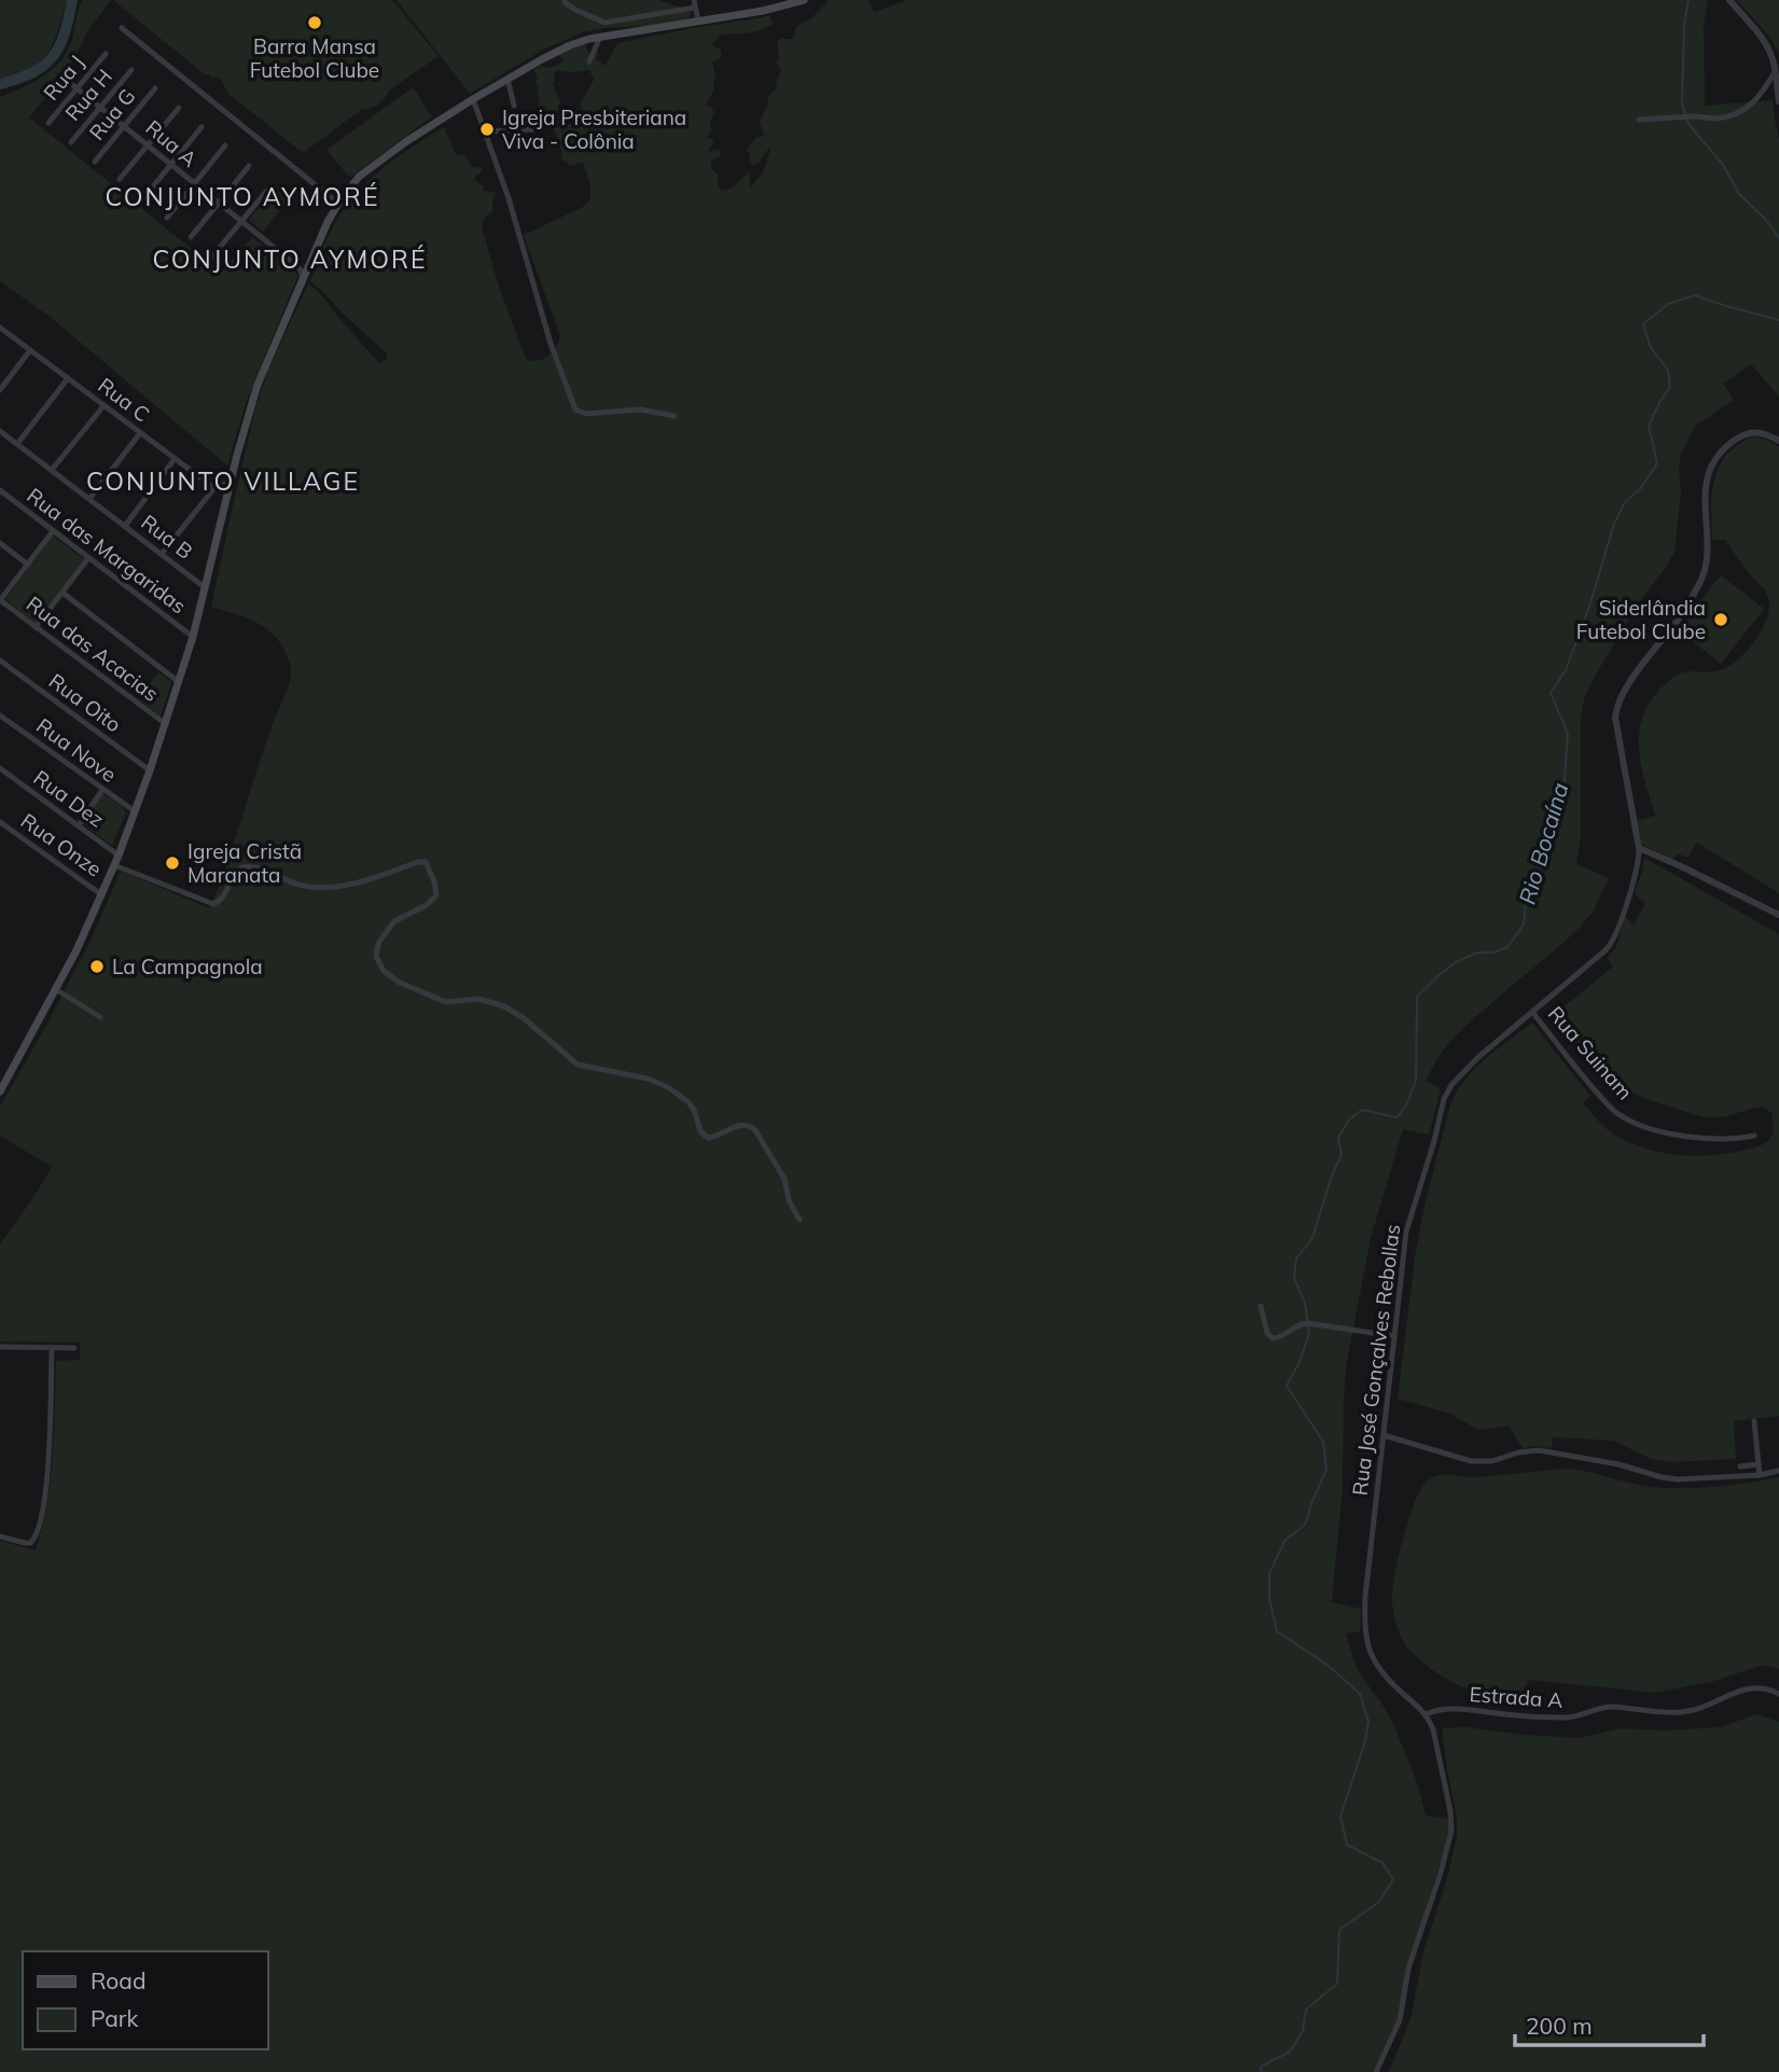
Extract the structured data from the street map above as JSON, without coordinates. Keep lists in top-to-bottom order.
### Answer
{
  "streets": {
    "street": [
      "Rua J",
      "Rua H",
      "Rua G",
      "Rua A",
      "Rua C",
      "Rua B",
      "Rua das Margaridas",
      "Rua das Acacias",
      "Rua Oito",
      "Rua Nove",
      "Rua Dez",
      "Rua Onze",
      "Rua Suinam",
      "Rua José Gonçalves Rebollas",
      "Estrada A"
    ]
  },
  "crossings": [
    ["Rua J", "Rua A"],
    ["Rua H", "Rua A"],
    ["Rua G", "Rua A"],
    ["Rua Suinam", "Rua José Gonçalves Rebollas"],
    ["Rua José Gonçalves Rebollas", "Estrada A"]
  ],
  "districts": ["CONJUNTO AYMORÉ", "CONJUNTO AYMORÉ", "CONJUNTO VILLAGE"],
  "water": ["Rio Bocaína"],
  "places": [
    "Barra Mansa Futebol Clube",
    "Igreja Presbiteriana Viva - Colônia",
    "Siderlândia Futebol Clube",
    "Igreja Cristã Maranata",
    "La Campagnola"
  ],
  "legend": ["Road", "Park"],
  "scale_bar": "200 m"
}
